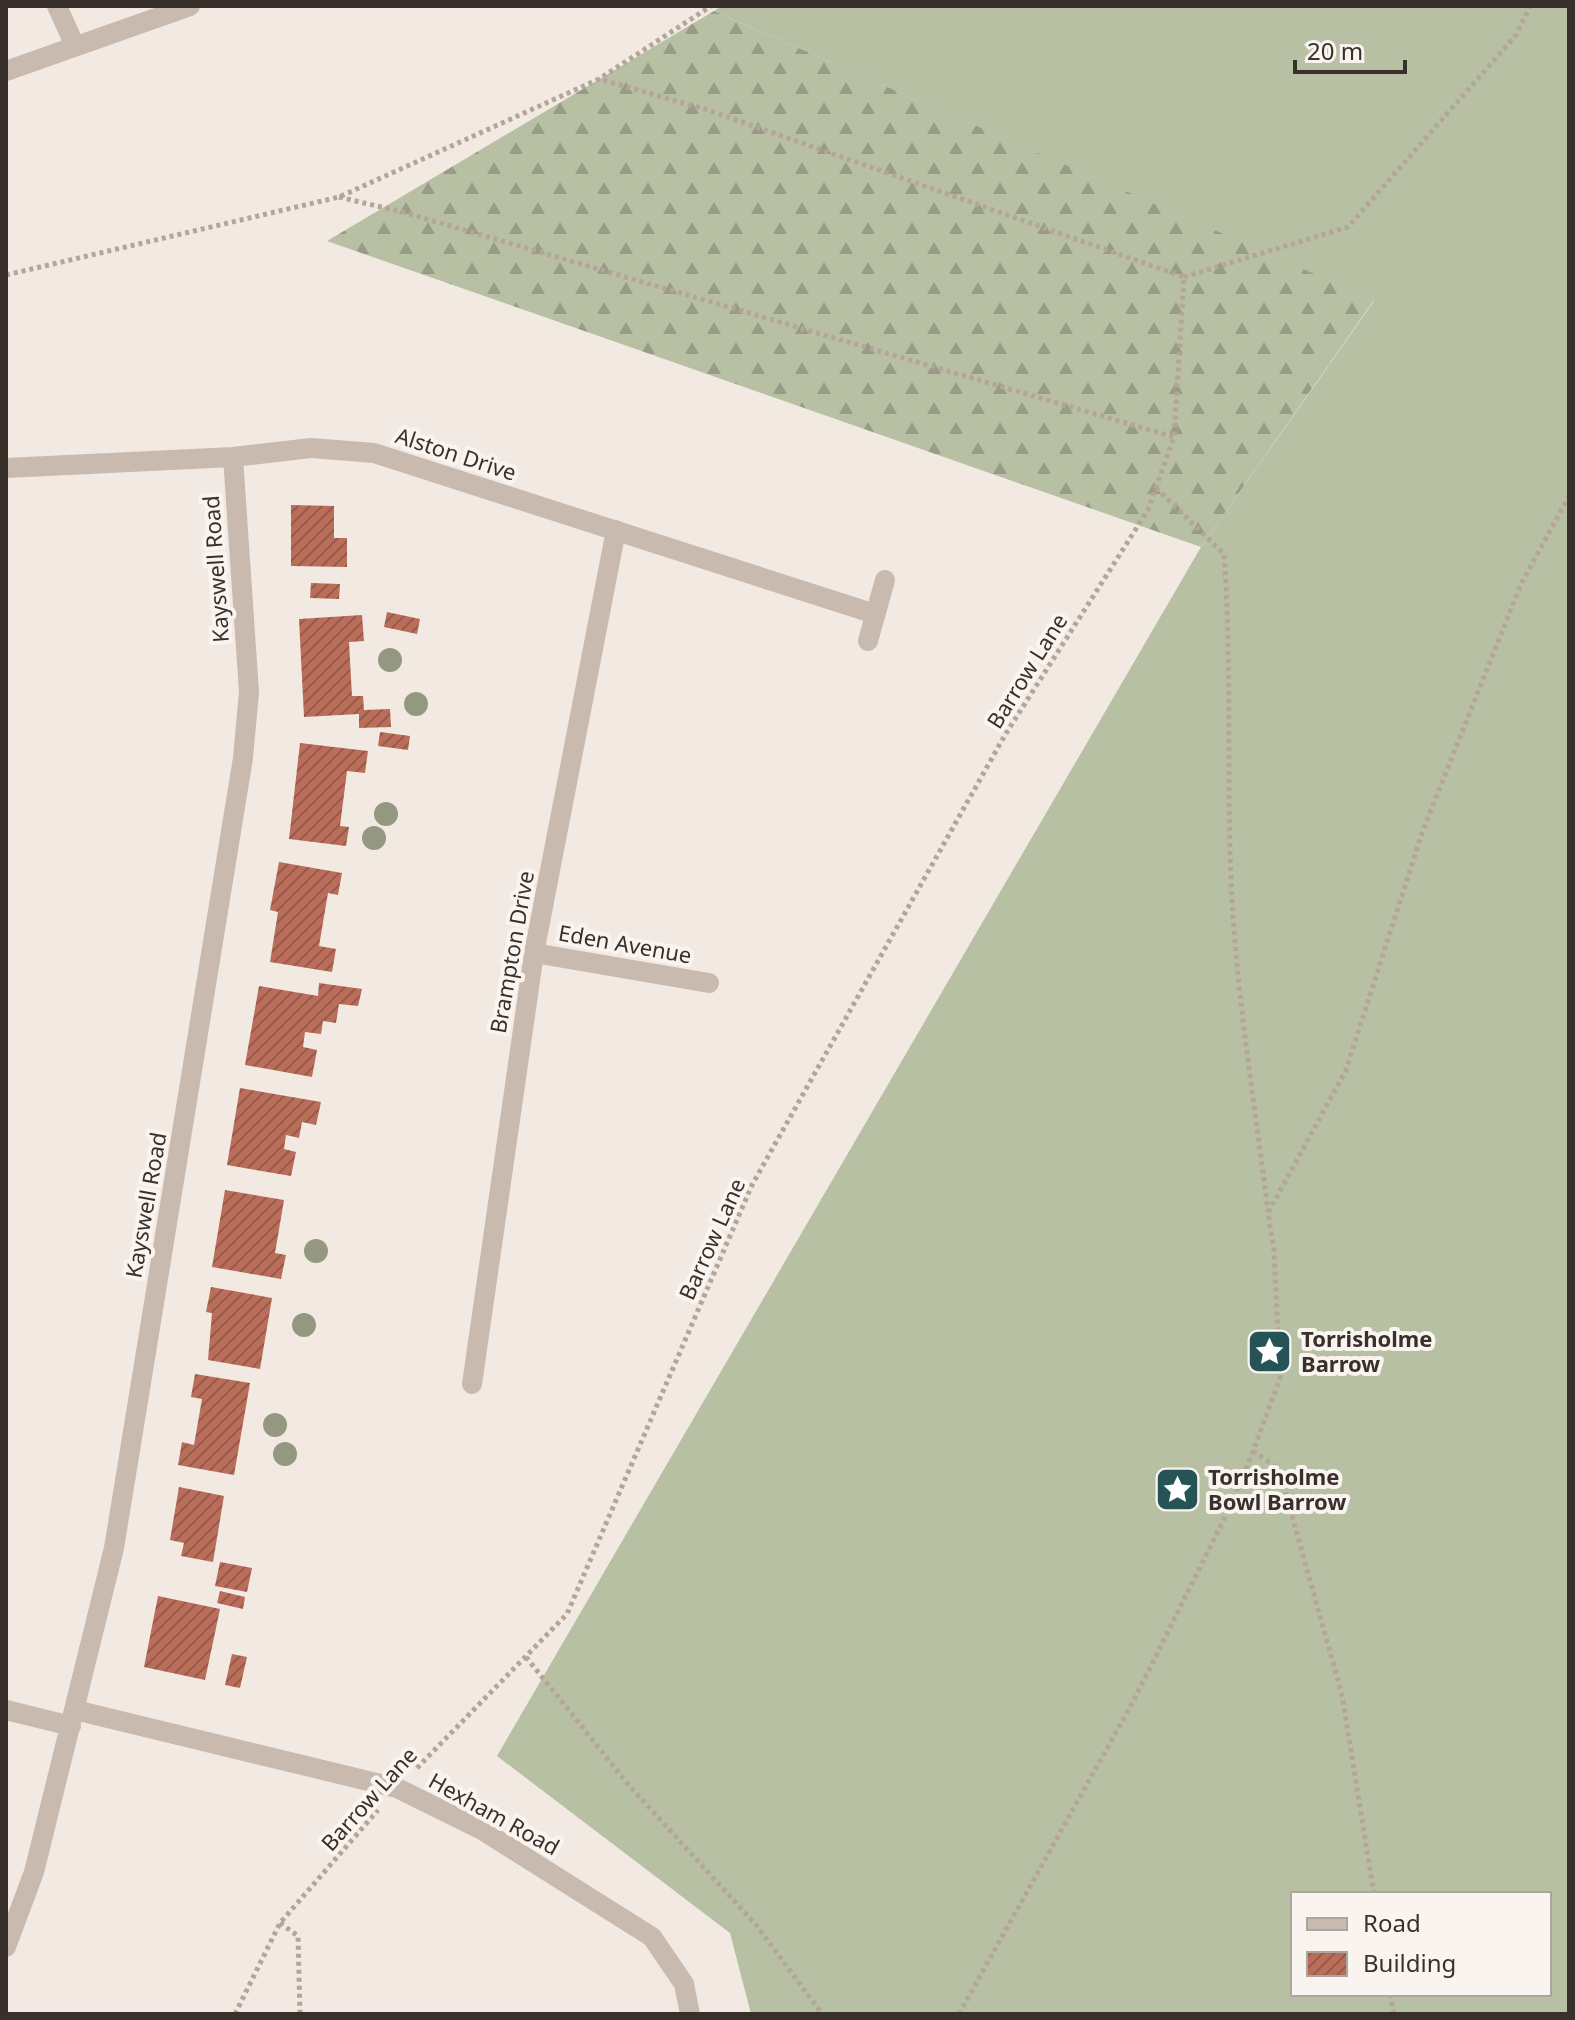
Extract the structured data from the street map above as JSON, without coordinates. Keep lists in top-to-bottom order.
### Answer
{
  "streets": {
    "street": [
      "Alston Drive",
      "Kayswell Road",
      "Eden Avenue",
      "Brampton Drive",
      "Hexham Road"
    ],
    "path": ["Barrow Lane"]
  },
  "crossings": [
    ["Alston Drive", "Kayswell Road"],
    ["Alston Drive", "Brampton Drive"],
    ["Kayswell Road", "Hexham Road"],
    ["Barrow Lane", "Hexham Road"],
    ["Eden Avenue", "Brampton Drive"]
  ],
  "places": {
    "place": ["Torrisholme Barrow", "Torrisholme Bowl Barrow"]
  },
  "legend": ["Road", "Building"],
  "scale_bar": "20 m"
}
